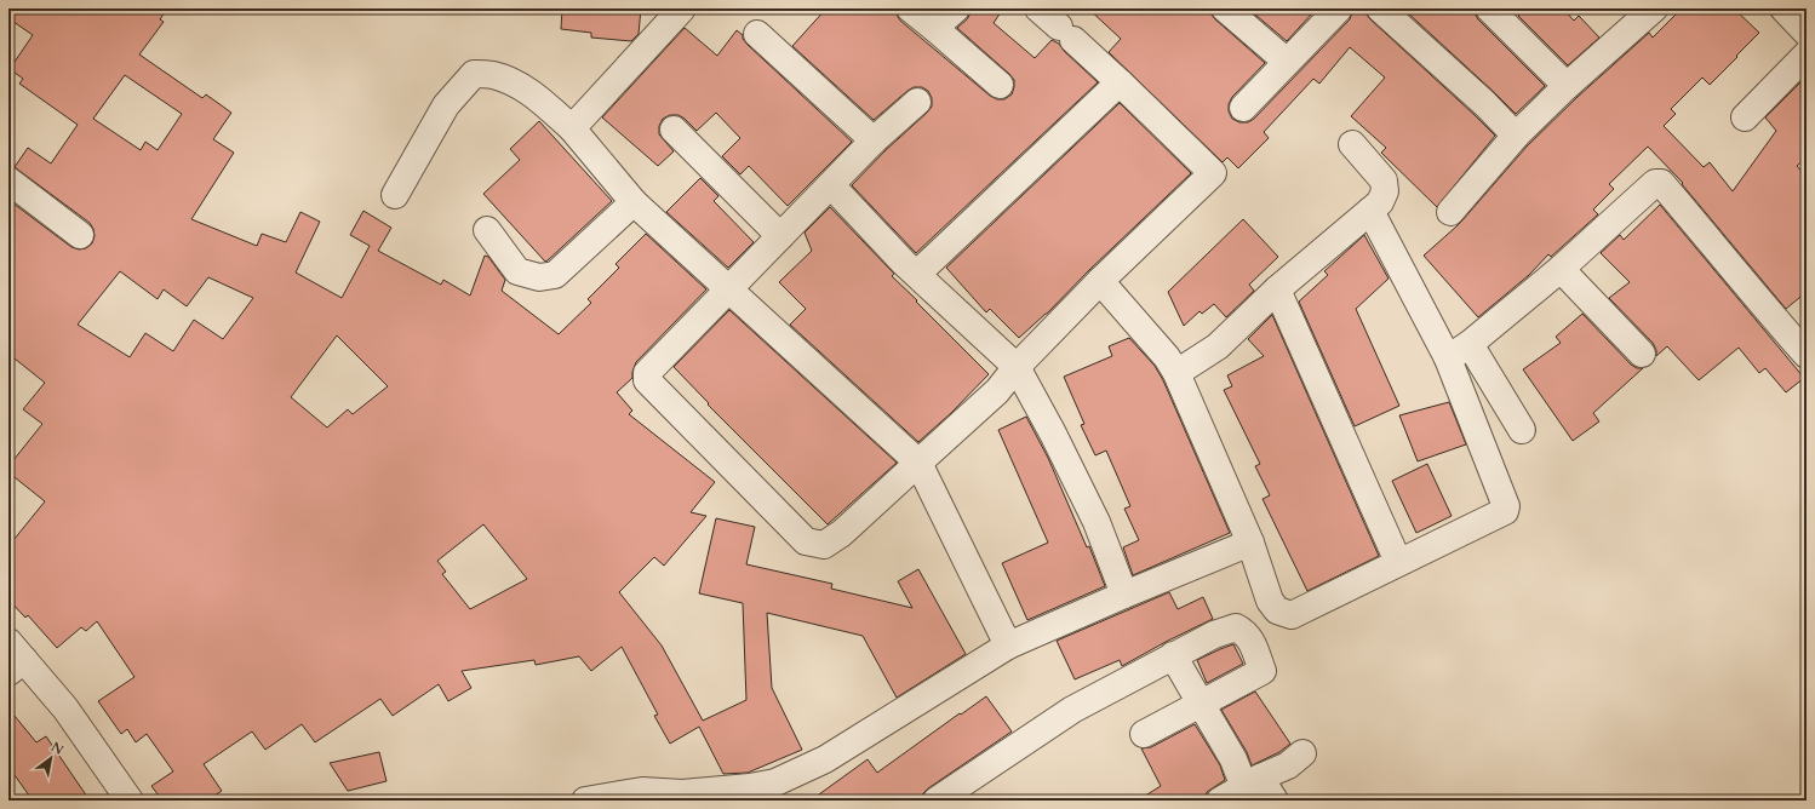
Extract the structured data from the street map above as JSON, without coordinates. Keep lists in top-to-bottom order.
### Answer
{
  "north": "top right"
}
